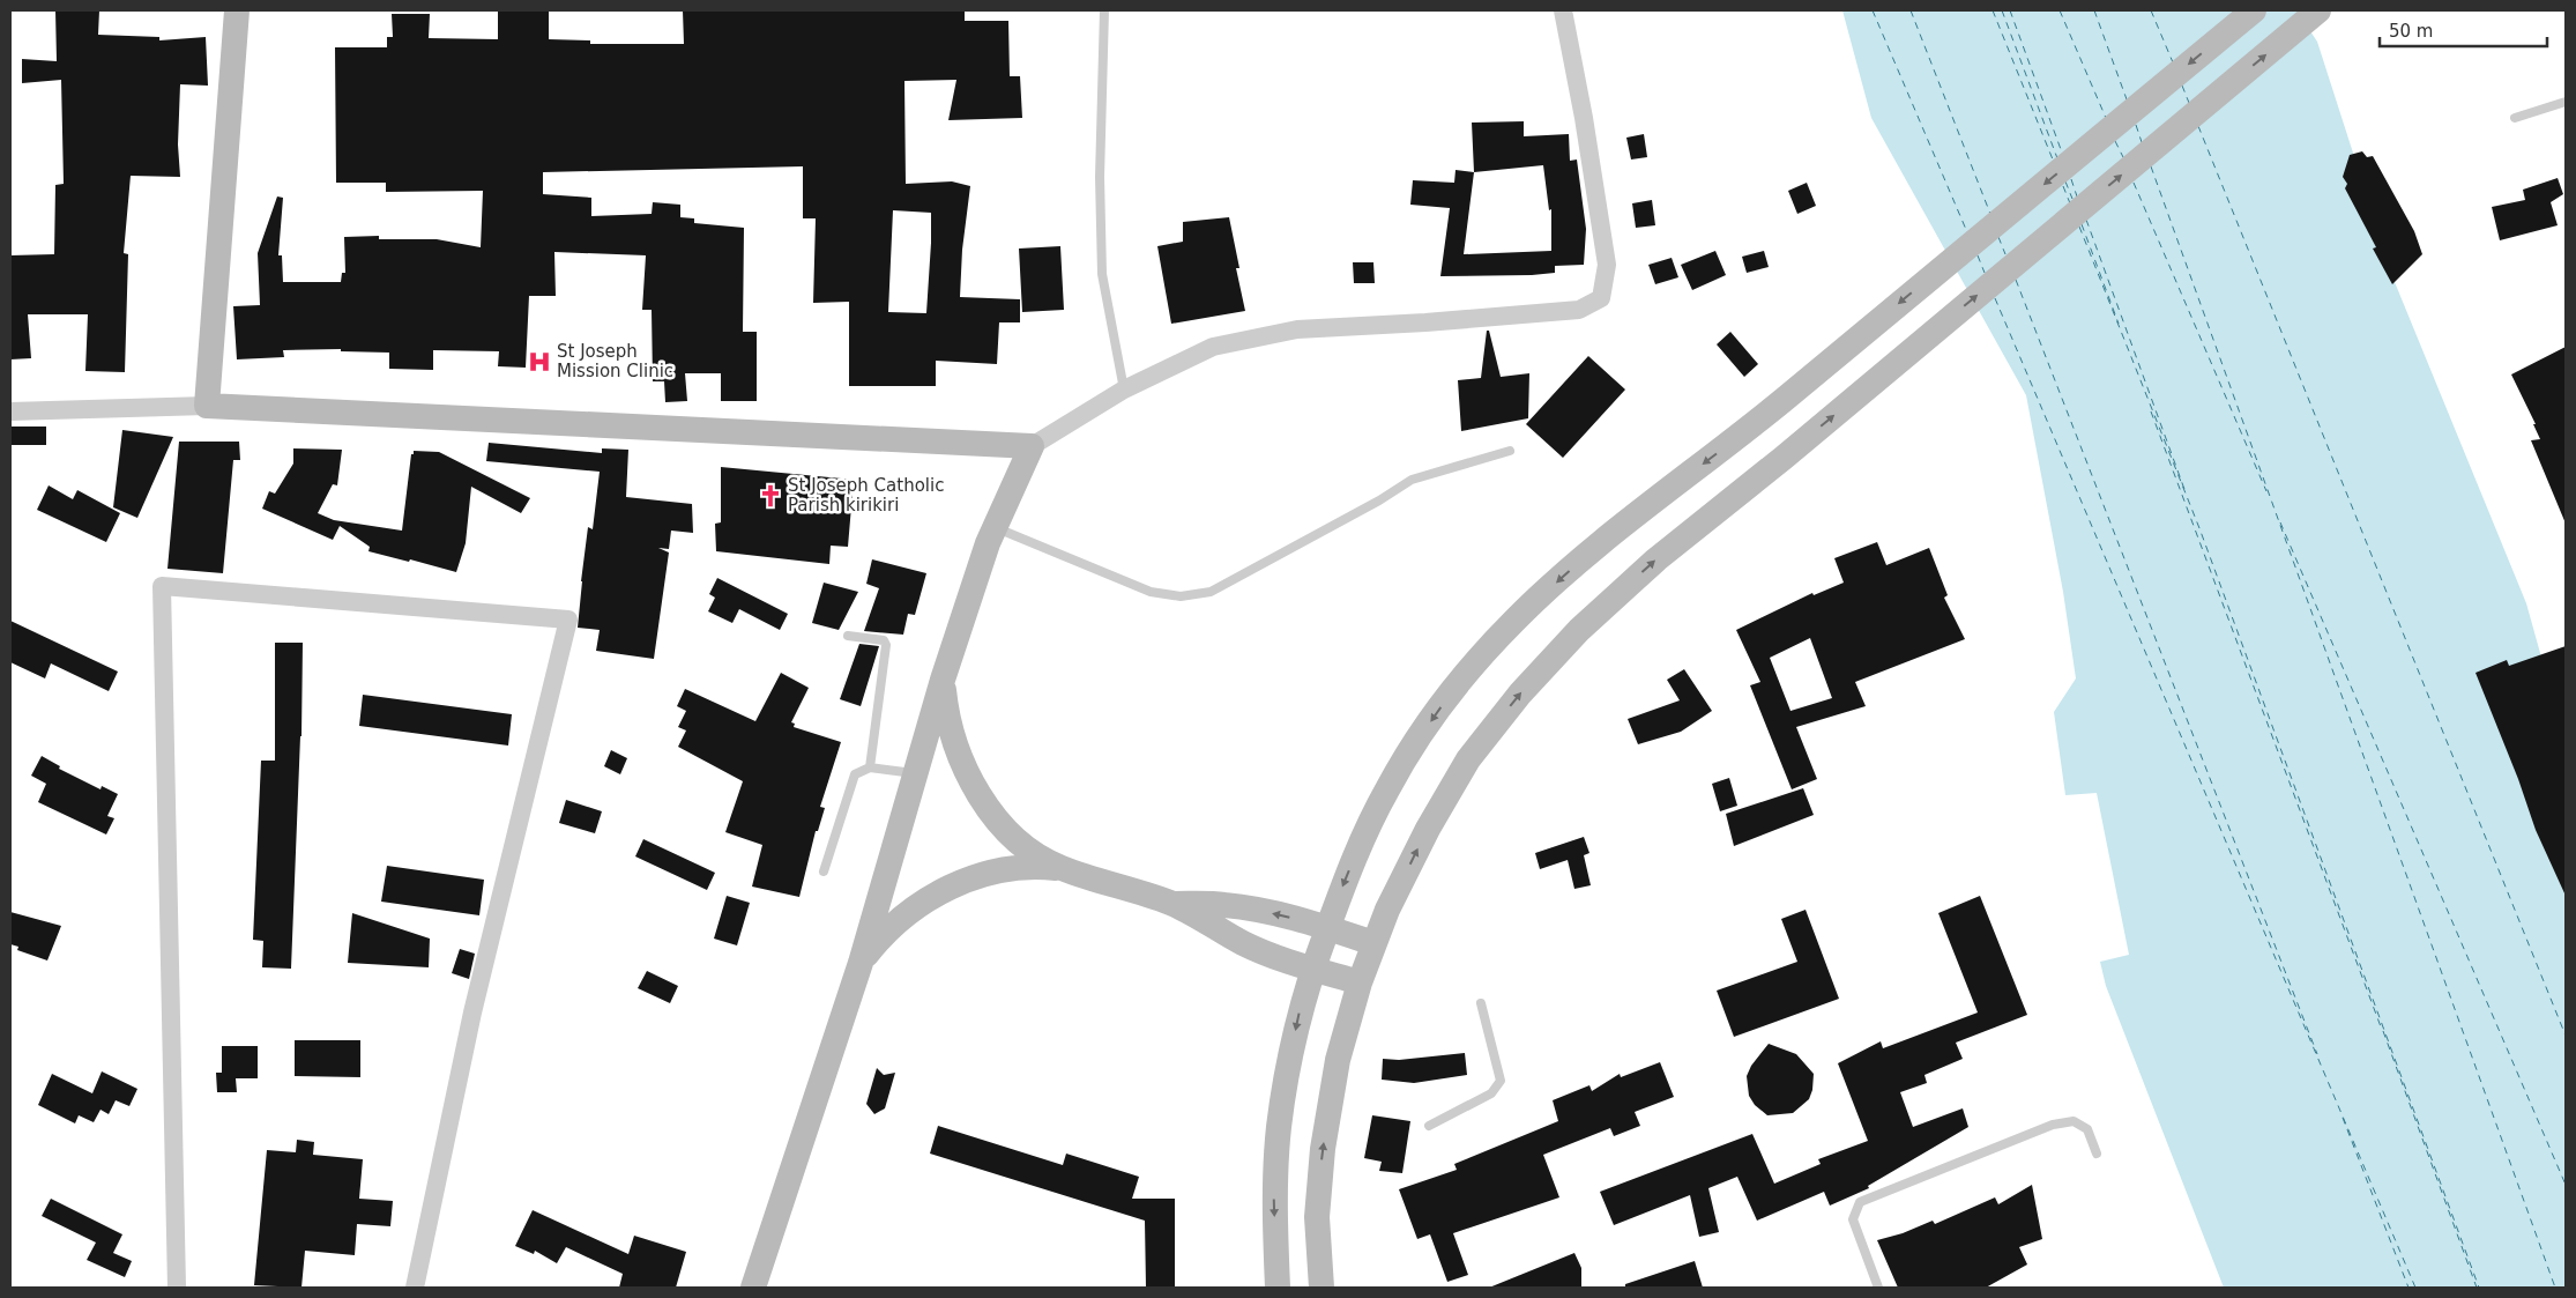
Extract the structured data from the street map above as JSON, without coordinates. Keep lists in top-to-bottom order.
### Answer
{
  "places": {
    "hospital": ["St Joseph Mission Clinic"],
    "church": ["St Joseph Catholic Parish kirikiri"]
  },
  "scale_bar": "50 m"
}
